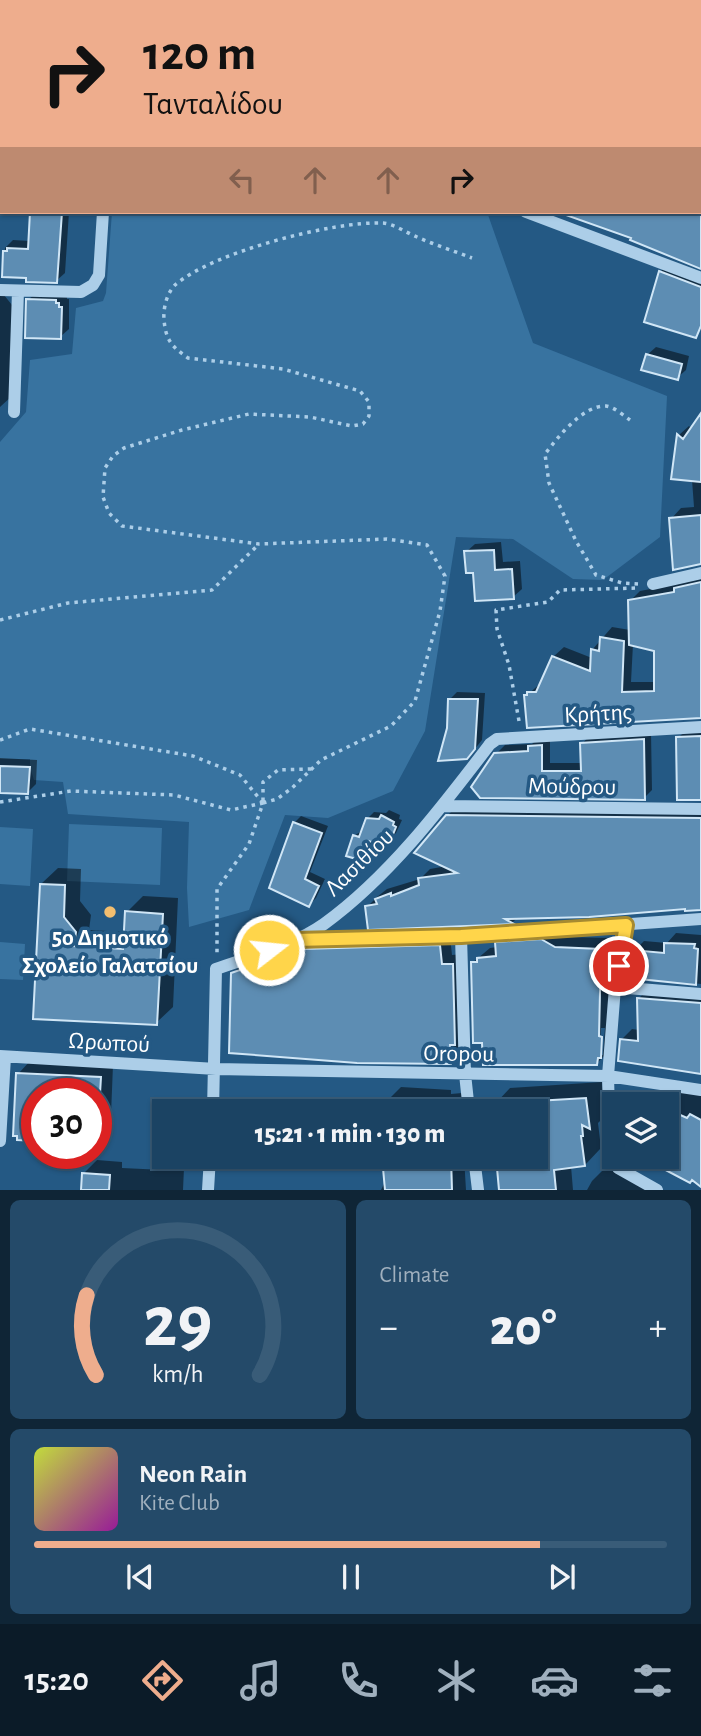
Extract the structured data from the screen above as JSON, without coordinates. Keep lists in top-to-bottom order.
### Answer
{
  "streets": {
    "street": [
      "Κρήτης",
      "Μούδρου",
      "Λασιθίου",
      "Ωρωπού",
      "Oropou"
    ]
  },
  "crossings": [
    ["Κρήτης", "Λασιθίου"],
    ["Μούδρου", "Λασιθίου"],
    ["Ωρωπού", "Oropou"]
  ],
  "places": ["5ο Δημοτικό Σχολείο Γαλατσίου"],
  "page": {
    "turn": ["120 m", "Τανταλίδου"],
    "limit": "30",
    "trip": "15:21 · 1 min · 130 m",
    "tile": "Climate",
    "heat": ["−", "20°", "+"],
    "song": ["Neon Rain", "Kite Club"],
    "tabs": "15:20",
    "gauge": ["29", "km/h"]
  }
}
